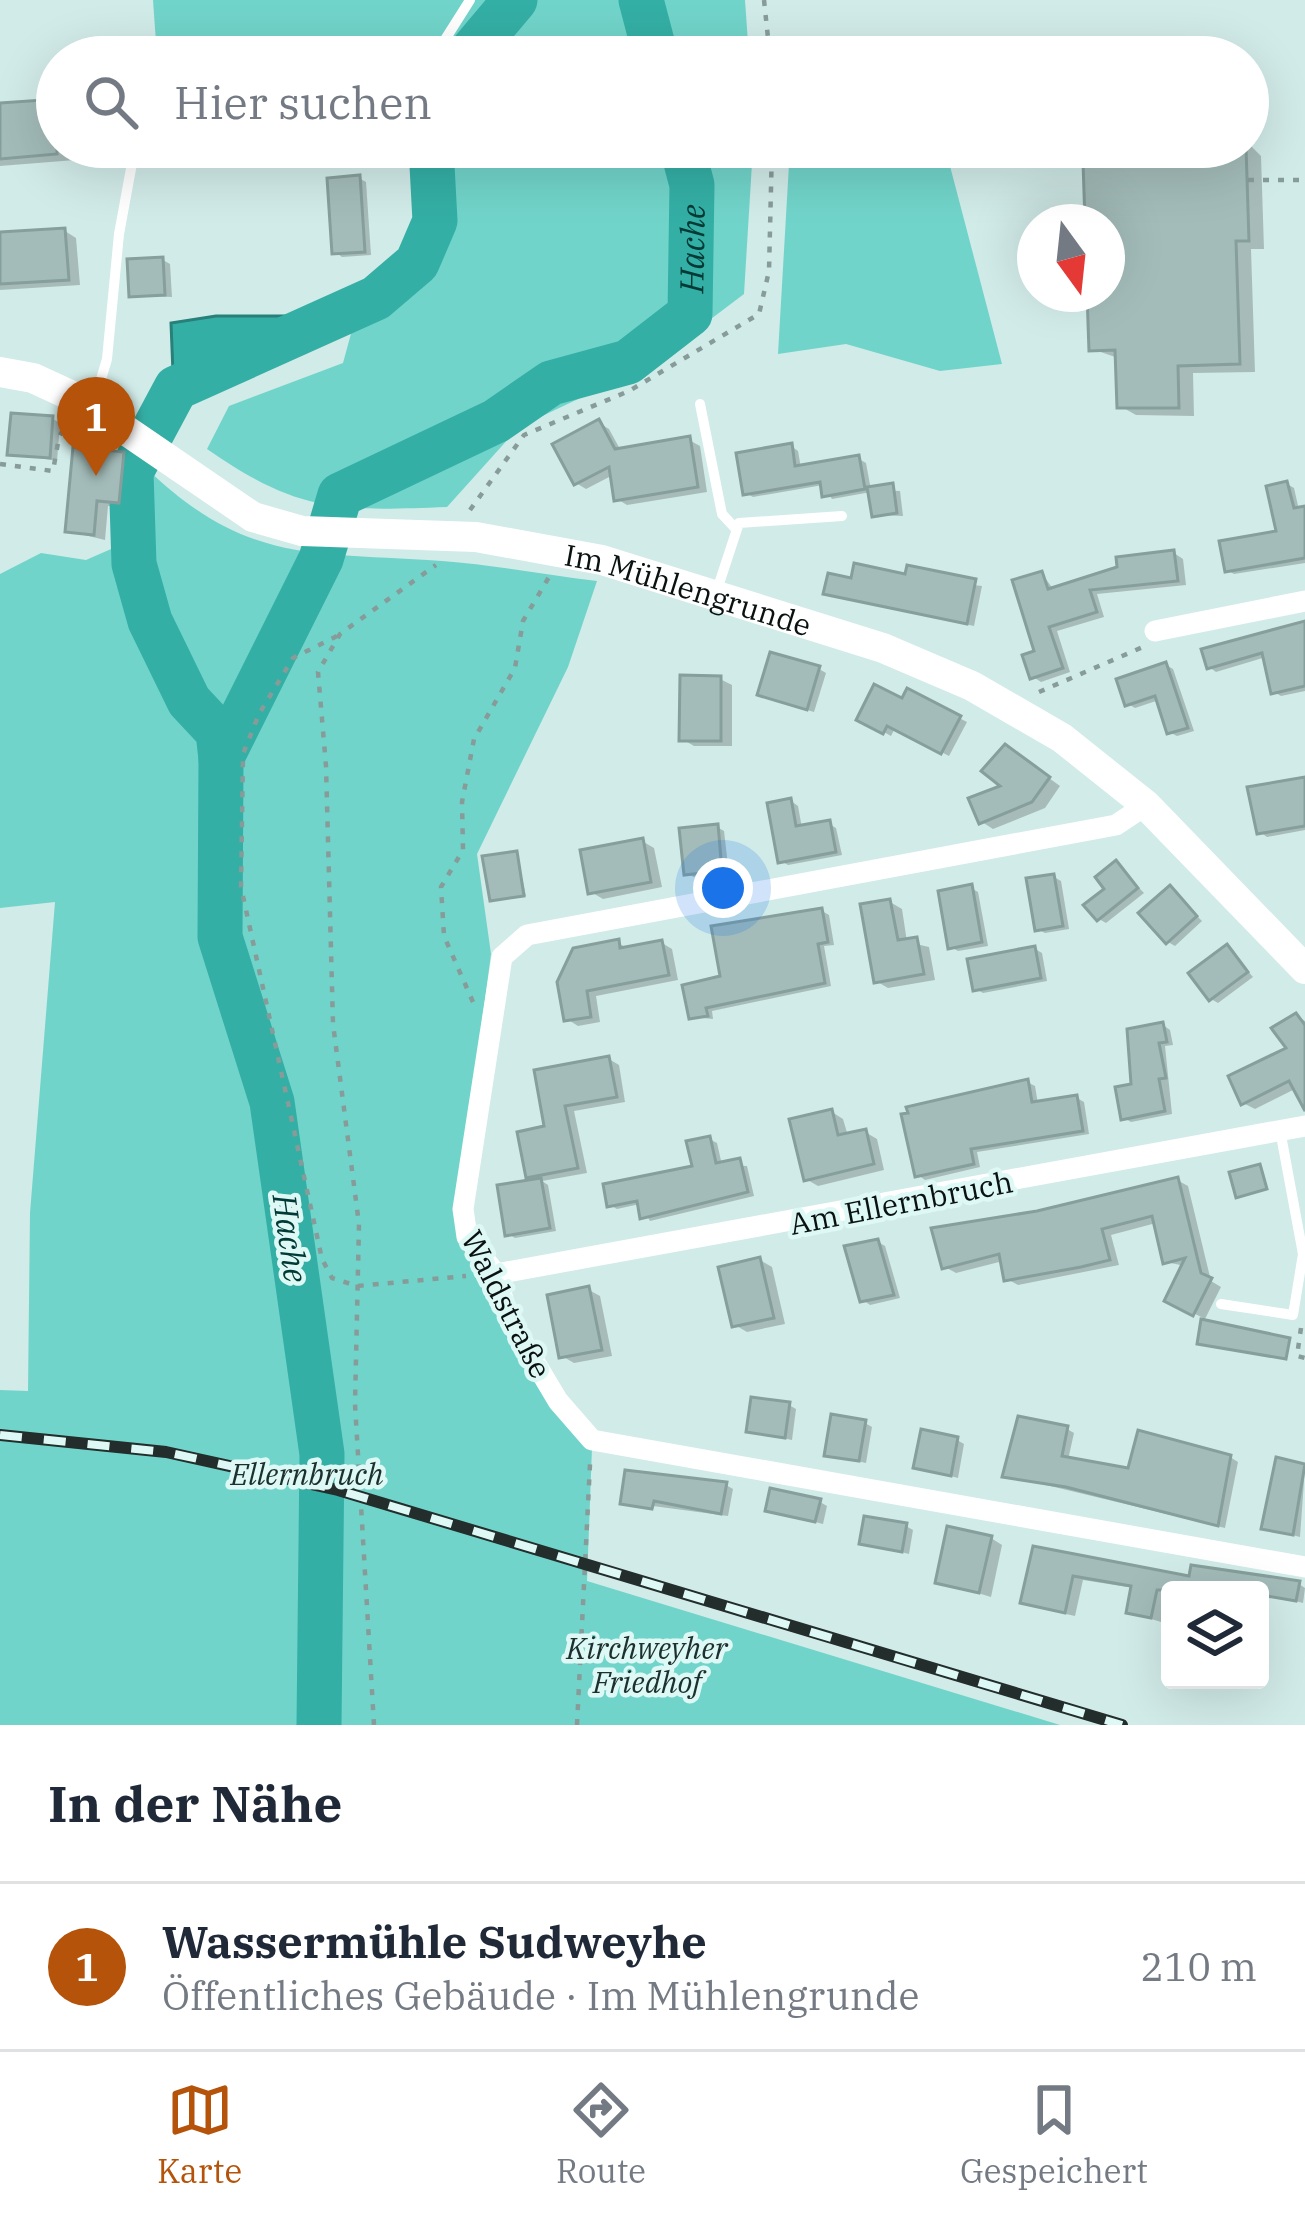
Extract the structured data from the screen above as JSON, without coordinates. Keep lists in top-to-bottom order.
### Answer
{
  "streets": {
    "main road": ["Im Mühlengrunde"],
    "street": ["Am Ellernbruch", "Waldstraße"]
  },
  "crossings": [
    ["Im Mühlengrunde", "Waldstraße"],
    ["Am Ellernbruch", "Waldstraße"]
  ],
  "water": ["Hache"],
  "parks": ["Ellernbruch", "Kirchweyher Friedhof"],
  "north": "bottom",
  "page": {
    "search": "Hier suchen",
    "pins": "1",
    "heading": "In der Nähe",
    "list": [
      {
        "mark": "1",
        "name": "Wassermühle Sudweyhe",
        "note": "Öffentliches Gebäude · Im Mühlengrunde",
        "value": "210 m"
      }
    ],
    "nav": ["Karte", "Route", "Gespeichert"]
  }
}
